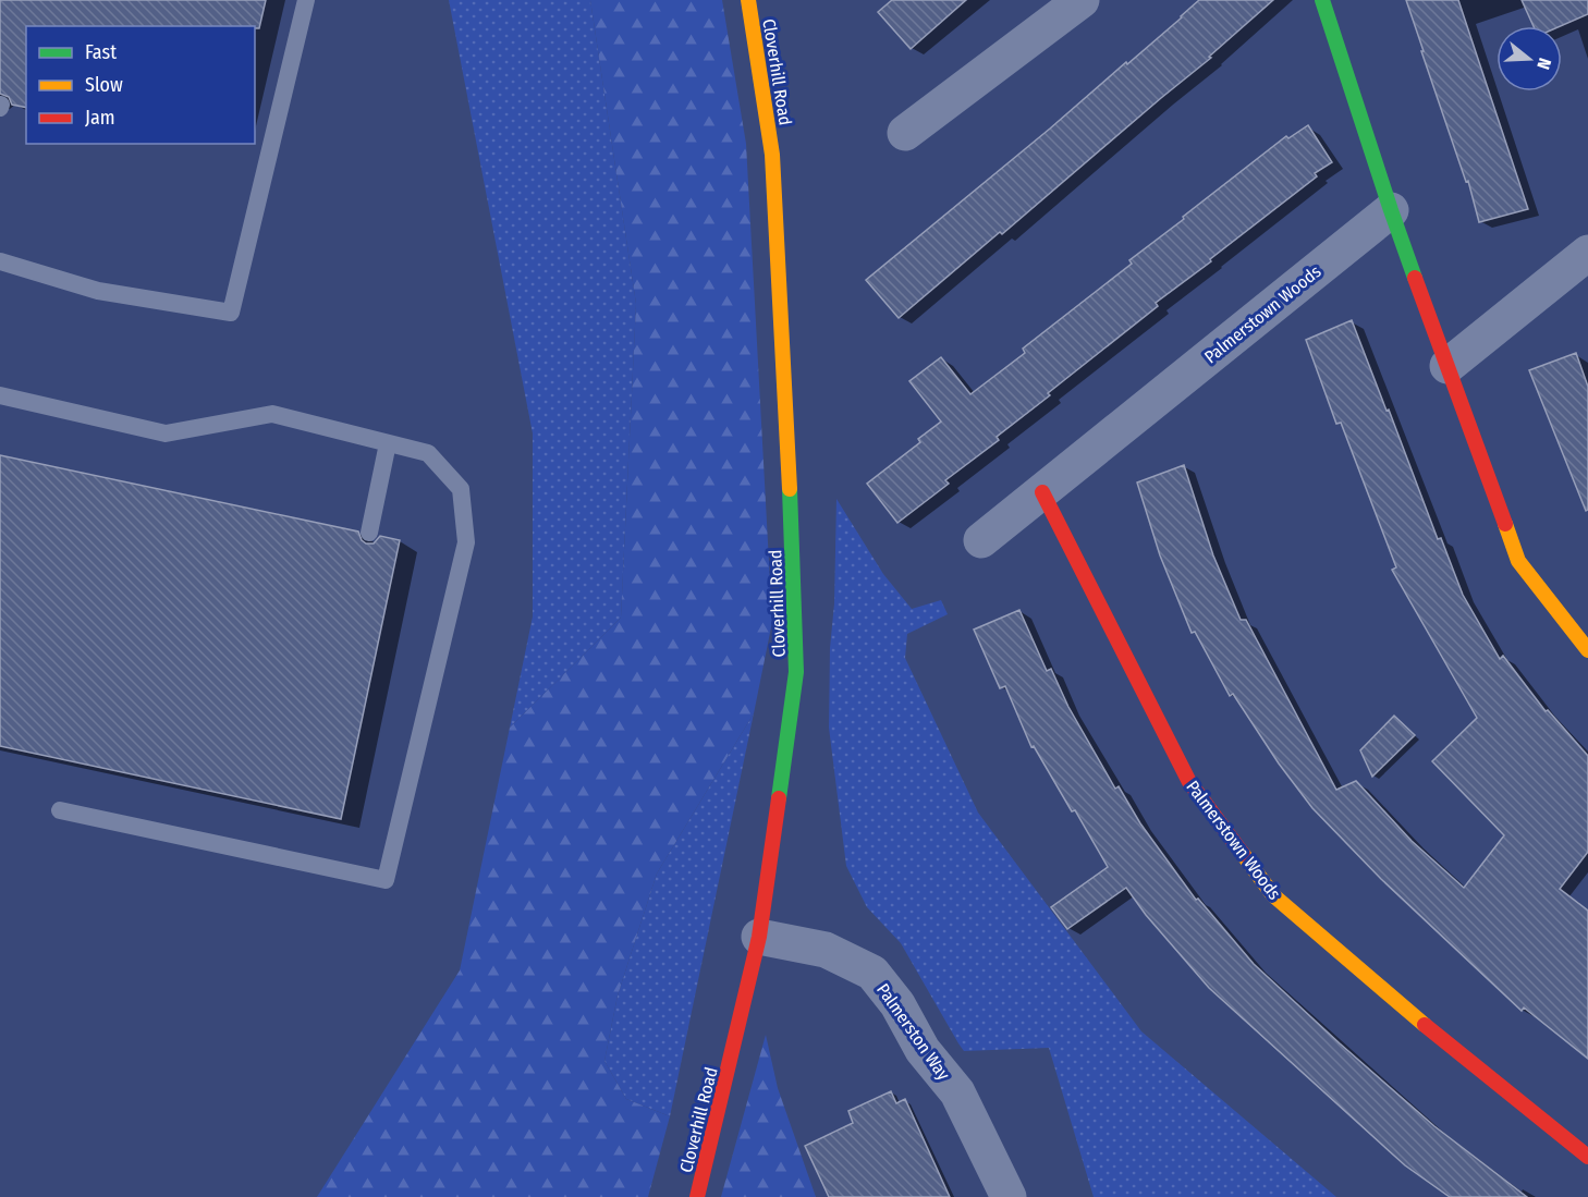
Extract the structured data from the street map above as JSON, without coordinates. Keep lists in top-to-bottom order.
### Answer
{
  "streets": {
    "street": ["Cloverhill Road", "Palmerstown Woods", "Palmerston Way"]
  },
  "crossings": [
    ["Cloverhill Road", "Palmerston Way"]
  ],
  "legend": ["Fast", "Slow", "Jam"],
  "north": "right"
}
